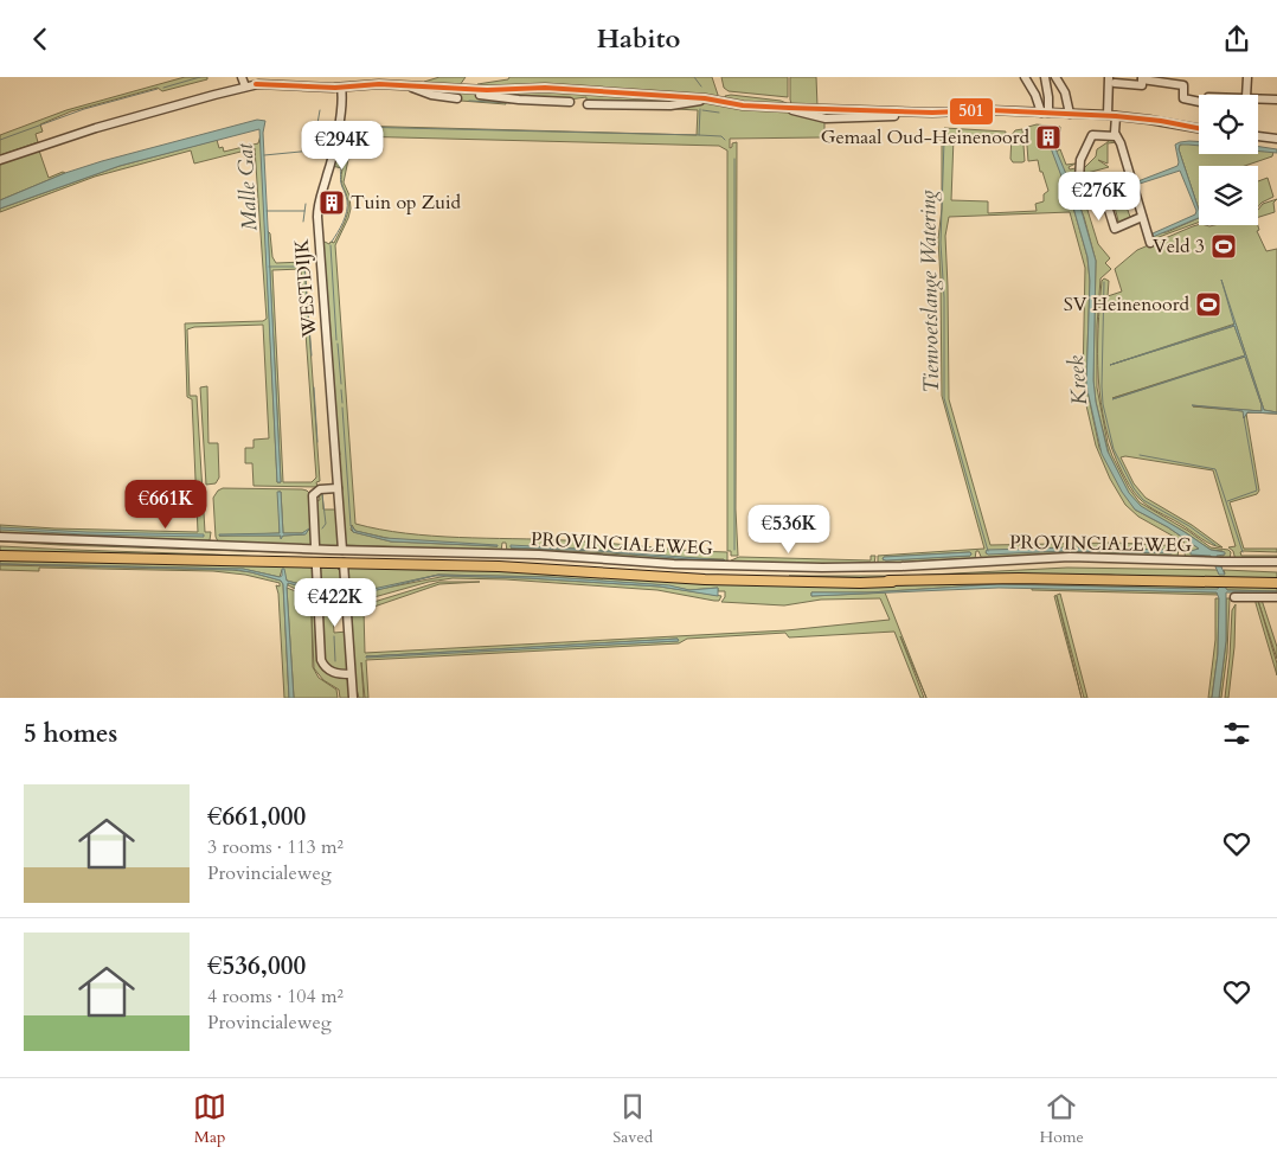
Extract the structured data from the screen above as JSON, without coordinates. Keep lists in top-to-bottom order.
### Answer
{
  "streets": {
    "main road": ["PROVINCIALEWEG"],
    "street": ["WESTDIJK"]
  },
  "crossings": [
    ["WESTDIJK", "PROVINCIALEWEG"]
  ],
  "water": ["Malle Gat", "Tienvoetslange Watering", "Kreek"],
  "places": {
    "building": ["Gemaal Oud-Heinenoord", "Tuin op Zuid"],
    "sports": ["Veld 3", "SV Heinenoord"]
  },
  "lines": ["transit line 501"],
  "page": {
    "header": "Habito",
    "price": [
      "€294K",
      "€276K",
      "€661K",
      "€536K",
      "€422K"
    ],
    "heading": "5 homes",
    "list": [
      {
        "name": "€661,000",
        "note": "3 rooms · 113 m² · Provincialeweg"
      },
      {
        "name": "€536,000",
        "note": "4 rooms · 104 m² · Provincialeweg"
      }
    ],
    "tabs": ["Map", "Saved", "Home"]
  }
}
